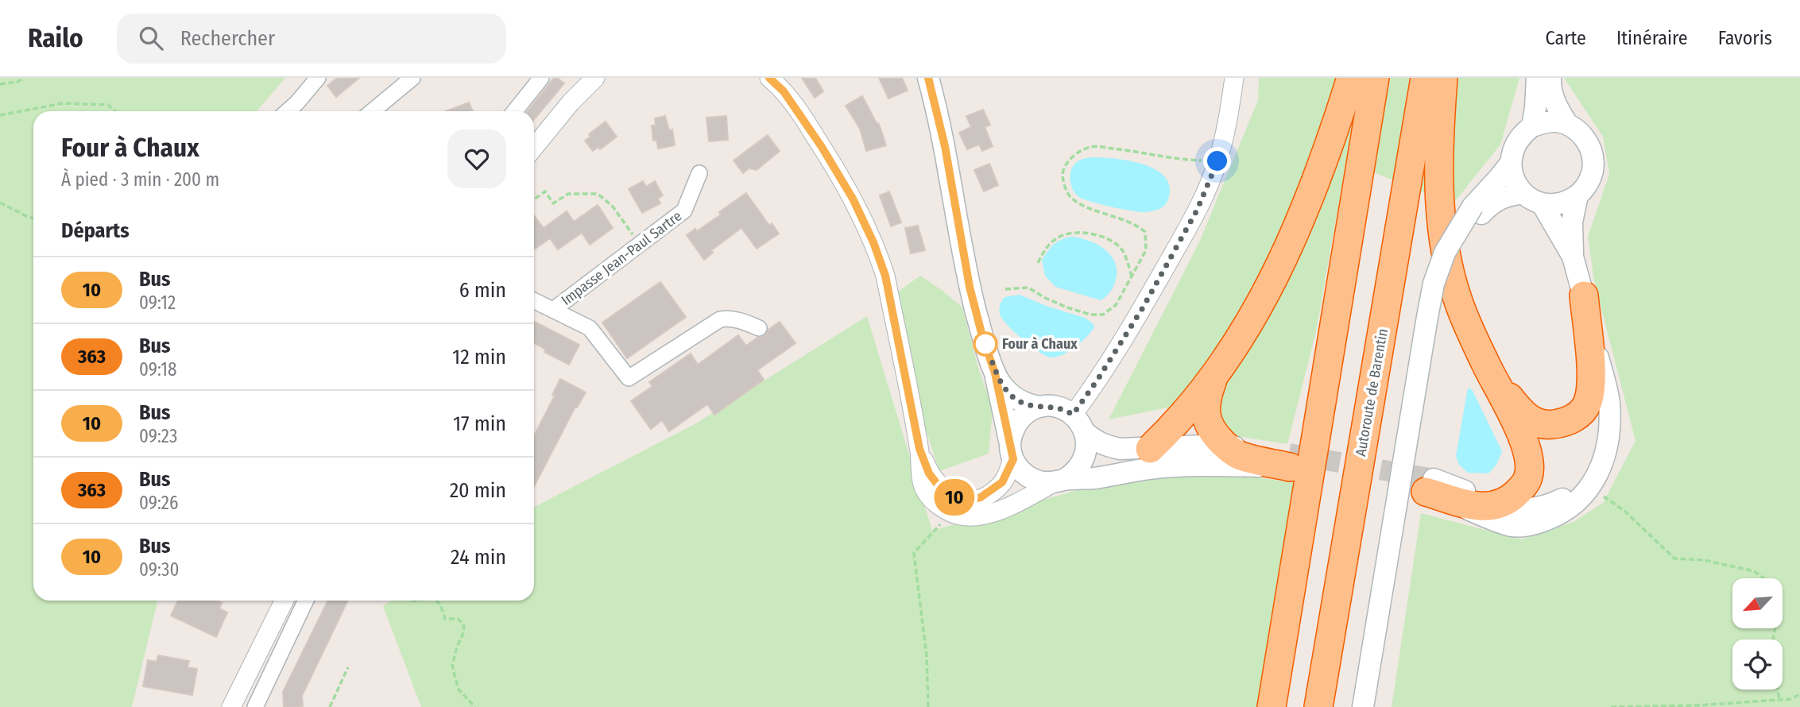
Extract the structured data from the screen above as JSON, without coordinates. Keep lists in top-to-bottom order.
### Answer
{
  "streets": {
    "highway": ["Autoroute de Barentin"],
    "street": ["Impasse Jean-Paul Sartre"]
  },
  "places": ["Four à Chaux"],
  "lines": ["bus line 10"],
  "north": "bottom left",
  "page": {
    "header": "Railo",
    "search": "Rechercher",
    "nav": ["Carte", "Itinéraire", "Favoris"],
    "on_map": "10",
    "heading": [
      ["Four à Chaux", "À pied · 3 min · 200 m"],
      "Départs"
    ],
    "list": [
      {
        "mark": "10",
        "name": "Bus",
        "note": "09:12",
        "value": "6 min"
      },
      {
        "mark": "363",
        "name": "Bus",
        "note": "09:18",
        "value": "12 min"
      },
      {
        "mark": "10",
        "name": "Bus",
        "note": "09:23",
        "value": "17 min"
      },
      {
        "mark": "363",
        "name": "Bus",
        "note": "09:26",
        "value": "20 min"
      },
      {
        "mark": "10",
        "name": "Bus",
        "note": "09:30",
        "value": "24 min"
      }
    ]
  }
}
